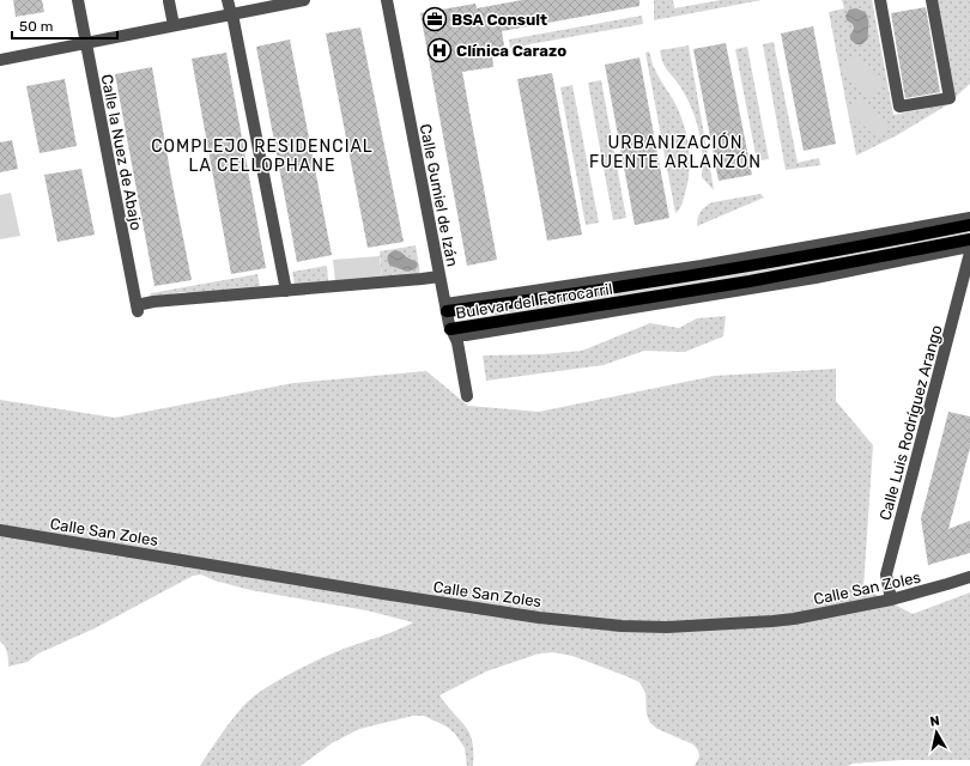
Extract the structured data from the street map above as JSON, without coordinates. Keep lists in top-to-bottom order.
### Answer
{
  "streets": {
    "main road": ["Bulevar del Ferrocarril"],
    "street": [
      "Calle la Nuez de Abajo",
      "Calle Gumiel de Izán",
      "Calle Luis Rodríguez Arango",
      "Calle San Zoles"
    ]
  },
  "crossings": [
    ["Calle Gumiel de Izán", "Bulevar del Ferrocarril"],
    ["Calle Luis Rodríguez Arango", "Calle San Zoles"]
  ],
  "districts": ["URBANIZACIÓN FUENTE ARLANZÓN", "COMPLEJO RESIDENCIAL LA CELLOPHANE"],
  "places": {
    "office": ["BSA Consult"],
    "hospital": ["Clínica Carazo"]
  },
  "scale_bar": "50 m",
  "north": "top"
}
